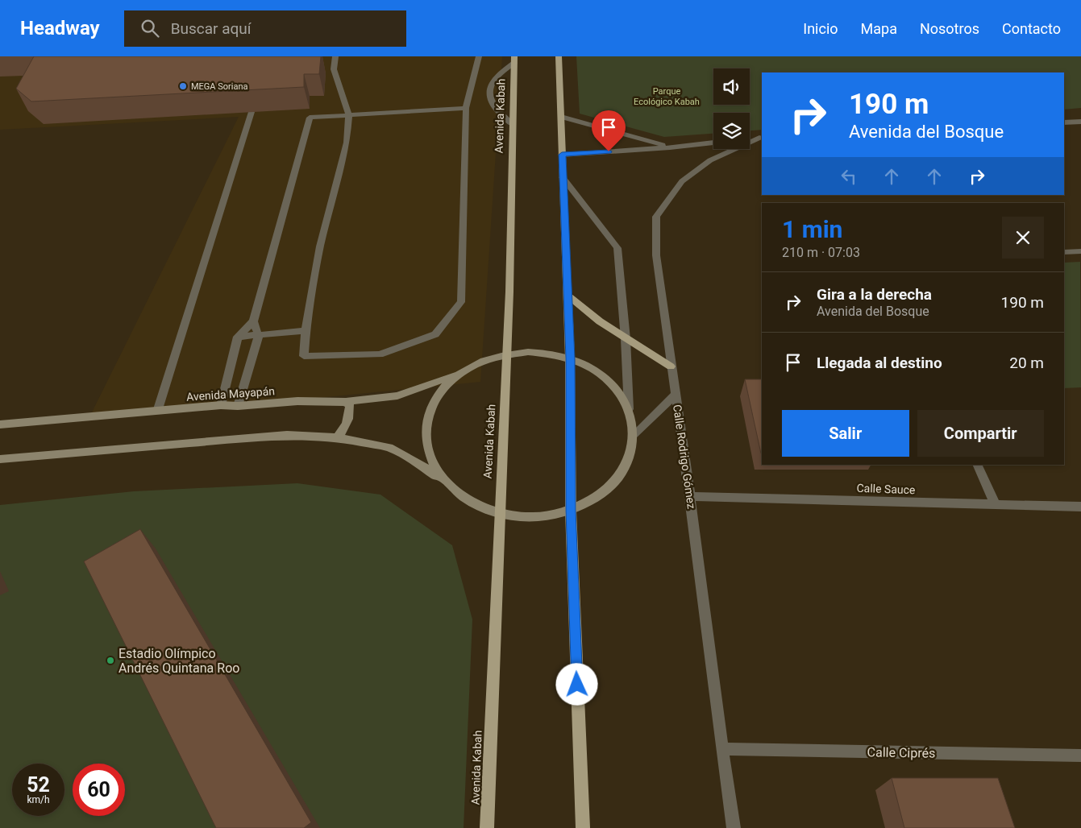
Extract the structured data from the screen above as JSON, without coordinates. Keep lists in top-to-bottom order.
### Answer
{
  "streets": {
    "main road": ["Avenida Kabah"],
    "street": [
      "Avenida Mayapán",
      "Calle Rodrigo Gómez",
      "Calle Sauce",
      "Calle Ciprés"
    ]
  },
  "crossings": [
    ["Calle Rodrigo Gómez", "Calle Sauce"],
    ["Calle Rodrigo Gómez", "Calle Ciprés"]
  ],
  "parks": ["Parque Ecológico Kabah"],
  "places": ["MEGA Soriana", "Estadio Olímpico Andrés Quintana Roo"],
  "page": {
    "header": "Headway",
    "search": "Buscar aquí",
    "nav": [
      "Inicio",
      "Mapa",
      "Nosotros",
      "Contacto"
    ],
    "turn": ["190 m", "Avenida del Bosque"],
    "heading": ["1 min", "210 m · 07:03"],
    "list": [
      {
        "name": "Gira a la derecha",
        "note": "Avenida del Bosque",
        "value": "190 m"
      },
      {
        "name": "Llegada al destino",
        "value": "20 m"
      }
    ],
    "buttons": ["Salir", "Compartir"],
    "speed": "52 km/h",
    "limit": "60"
  }
}
